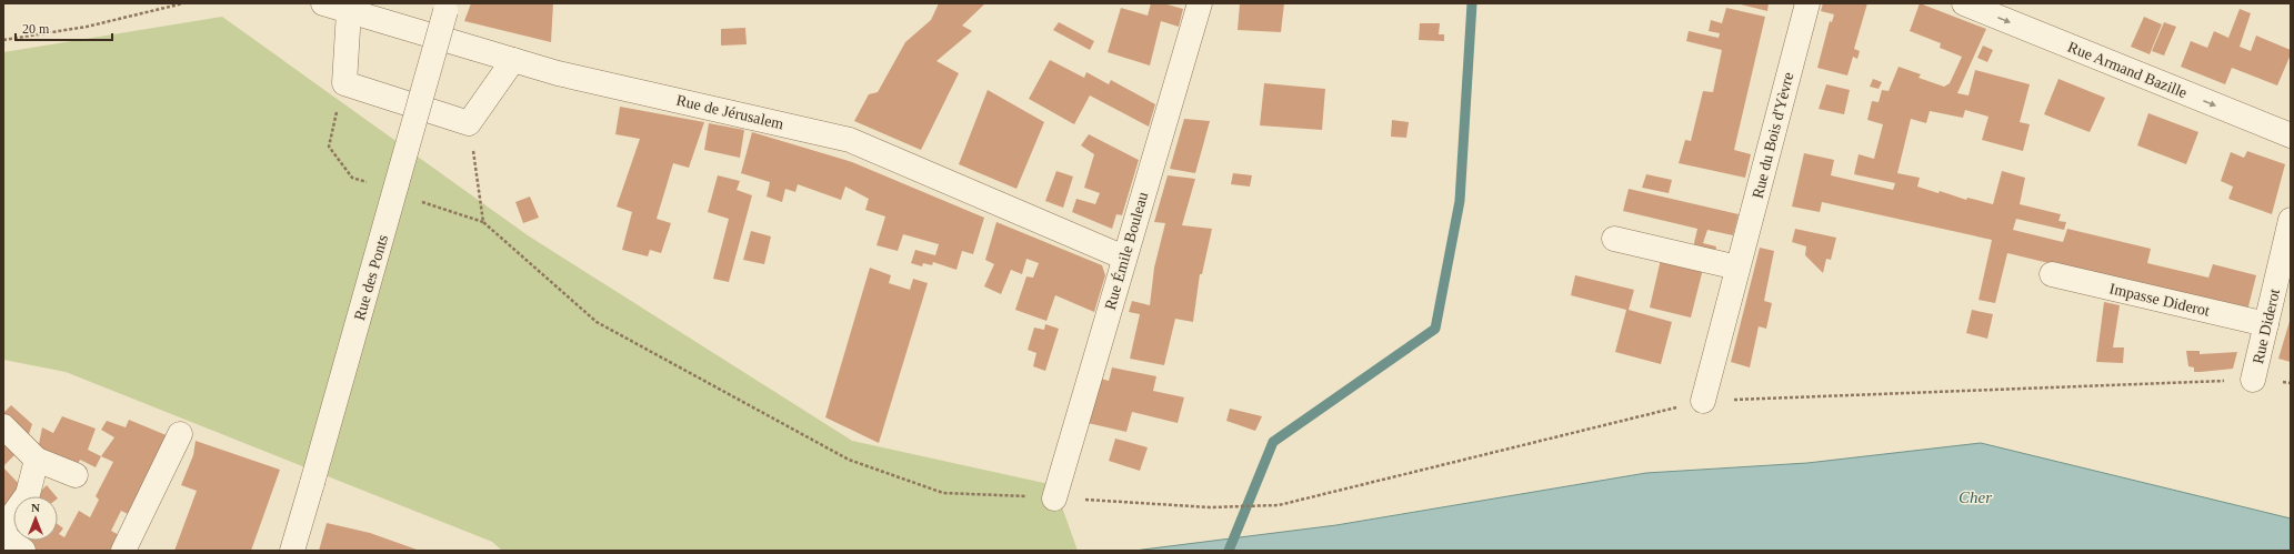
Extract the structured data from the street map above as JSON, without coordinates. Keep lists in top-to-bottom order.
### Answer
{
  "streets": {
    "street": [
      "Rue Armand Bazille",
      "Rue de Jérusalem",
      "Rue du Bois d'Yèvre",
      "Rue Émile Bouleau",
      "Rue des Ponts",
      "Impasse Diderot",
      "Rue Diderot"
    ]
  },
  "crossings": [
    ["Rue de Jérusalem", "Rue Émile Bouleau"],
    ["Impasse Diderot", "Rue Diderot"]
  ],
  "one_way": ["Rue Armand Bazille"],
  "water": ["Cher"],
  "scale_bar": "20 m",
  "north": "top"
}
